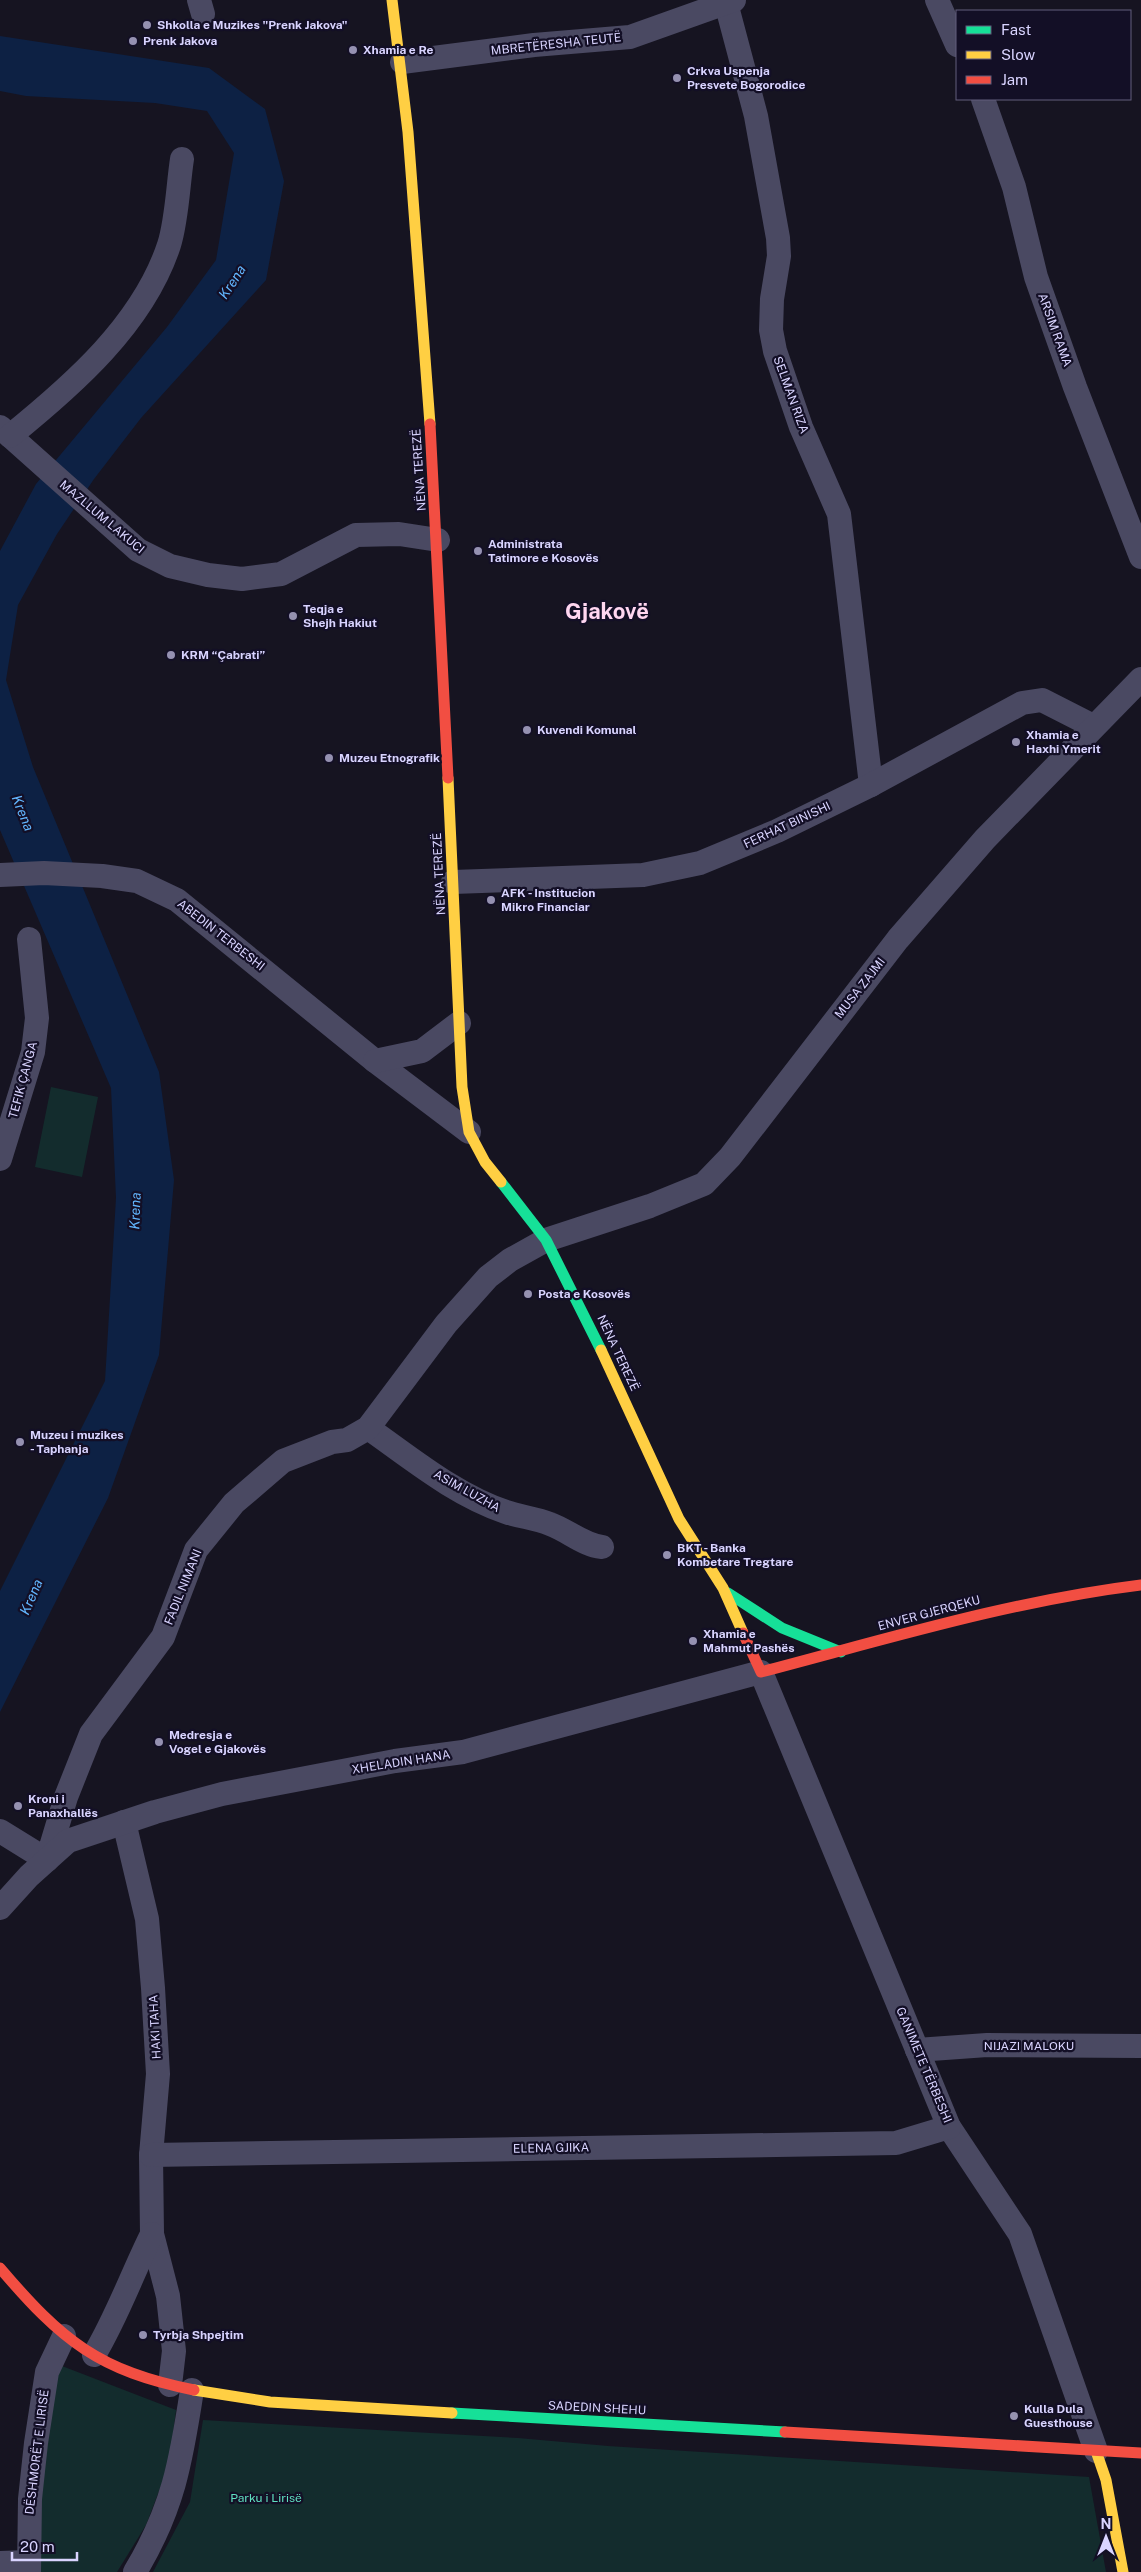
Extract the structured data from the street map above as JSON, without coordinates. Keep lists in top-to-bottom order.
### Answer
{
  "streets": {
    "main road": ["NËNA TEREZË", "ENVER GJERQEKU", "SADEDIN SHEHU"],
    "street": [
      "MBRETËRESHA TEUTË",
      "ARSIM RAMA",
      "SELMAN RIZA",
      "MAZLLUM LAKUCI",
      "FERHAT BINISHI",
      "ABEDIN TERBESHI",
      "MUSA ZAJMI",
      "TEFIK ÇANGA",
      "ASIM LUZHA",
      "FADIL NIMANI",
      "XHELADIN HANA",
      "HAKI TAHA",
      "NIJAZI MALOKU",
      "GANIMETE TËRBESHI",
      "ELENA GJIKA",
      "DËSHMORËT E LIRISË"
    ]
  },
  "crossings": [
    ["MBRETËRESHA TEUTË", "SELMAN RIZA"],
    ["MBRETËRESHA TEUTË", "NËNA TEREZË"],
    ["SELMAN RIZA", "FERHAT BINISHI"],
    ["NËNA TEREZË", "MAZLLUM LAKUCI"],
    ["NËNA TEREZË", "FERHAT BINISHI"],
    ["NËNA TEREZË", "ABEDIN TERBESHI"],
    ["NËNA TEREZË", "MUSA ZAJMI"],
    ["NËNA TEREZË", "FADIL NIMANI"],
    ["NËNA TEREZË", "ENVER GJERQEKU"],
    ["NËNA TEREZË", "XHELADIN HANA"],
    ["NËNA TEREZË", "GANIMETE TËRBESHI"],
    ["FERHAT BINISHI", "MUSA ZAJMI"],
    ["MUSA ZAJMI", "FADIL NIMANI"],
    ["ASIM LUZHA", "FADIL NIMANI"],
    ["FADIL NIMANI", "XHELADIN HANA"],
    ["ENVER GJERQEKU", "XHELADIN HANA"],
    ["ENVER GJERQEKU", "GANIMETE TËRBESHI"],
    ["XHELADIN HANA", "HAKI TAHA"],
    ["XHELADIN HANA", "GANIMETE TËRBESHI"],
    ["HAKI TAHA", "ELENA GJIKA"],
    ["HAKI TAHA", "SADEDIN SHEHU"],
    ["NIJAZI MALOKU", "GANIMETE TËRBESHI"],
    ["GANIMETE TËRBESHI", "ELENA GJIKA"],
    ["GANIMETE TËRBESHI", "SADEDIN SHEHU"],
    ["SADEDIN SHEHU", "DËSHMORËT E LIRISË"]
  ],
  "districts": ["Gjakovë"],
  "water": ["Krena"],
  "parks": ["Parku i Lirisë"],
  "places": [
    "Shkolla e Muzikes \"Prenk Jakova\"",
    "Prenk Jakova",
    "Xhamia e Re",
    "Crkva Uspenja Presvete Bogorodice",
    "Administrata Tatimore e Kosovës",
    "Teqja e Shejh Hakiut",
    "KRM “Çabrati”",
    "Kuvendi Komunal",
    "Xhamia e Haxhi Ymerit",
    "Muzeu Etnografik",
    "AFK - Institucion Mikro Financiar",
    "Posta e Kosovës",
    "Muzeu i muzikes - Taphanja",
    "BKT - Banka Kombetare Tregtare",
    "Xhamia e Mahmut Pashës",
    "Medresja e Vogel e Gjakovës",
    "Kroni i Panaxhallës",
    "Tyrbja Shpejtim",
    "Kulla Dula Guesthouse"
  ],
  "legend": ["Fast", "Slow", "Jam"],
  "scale_bar": "20 m",
  "north": "top"
}
